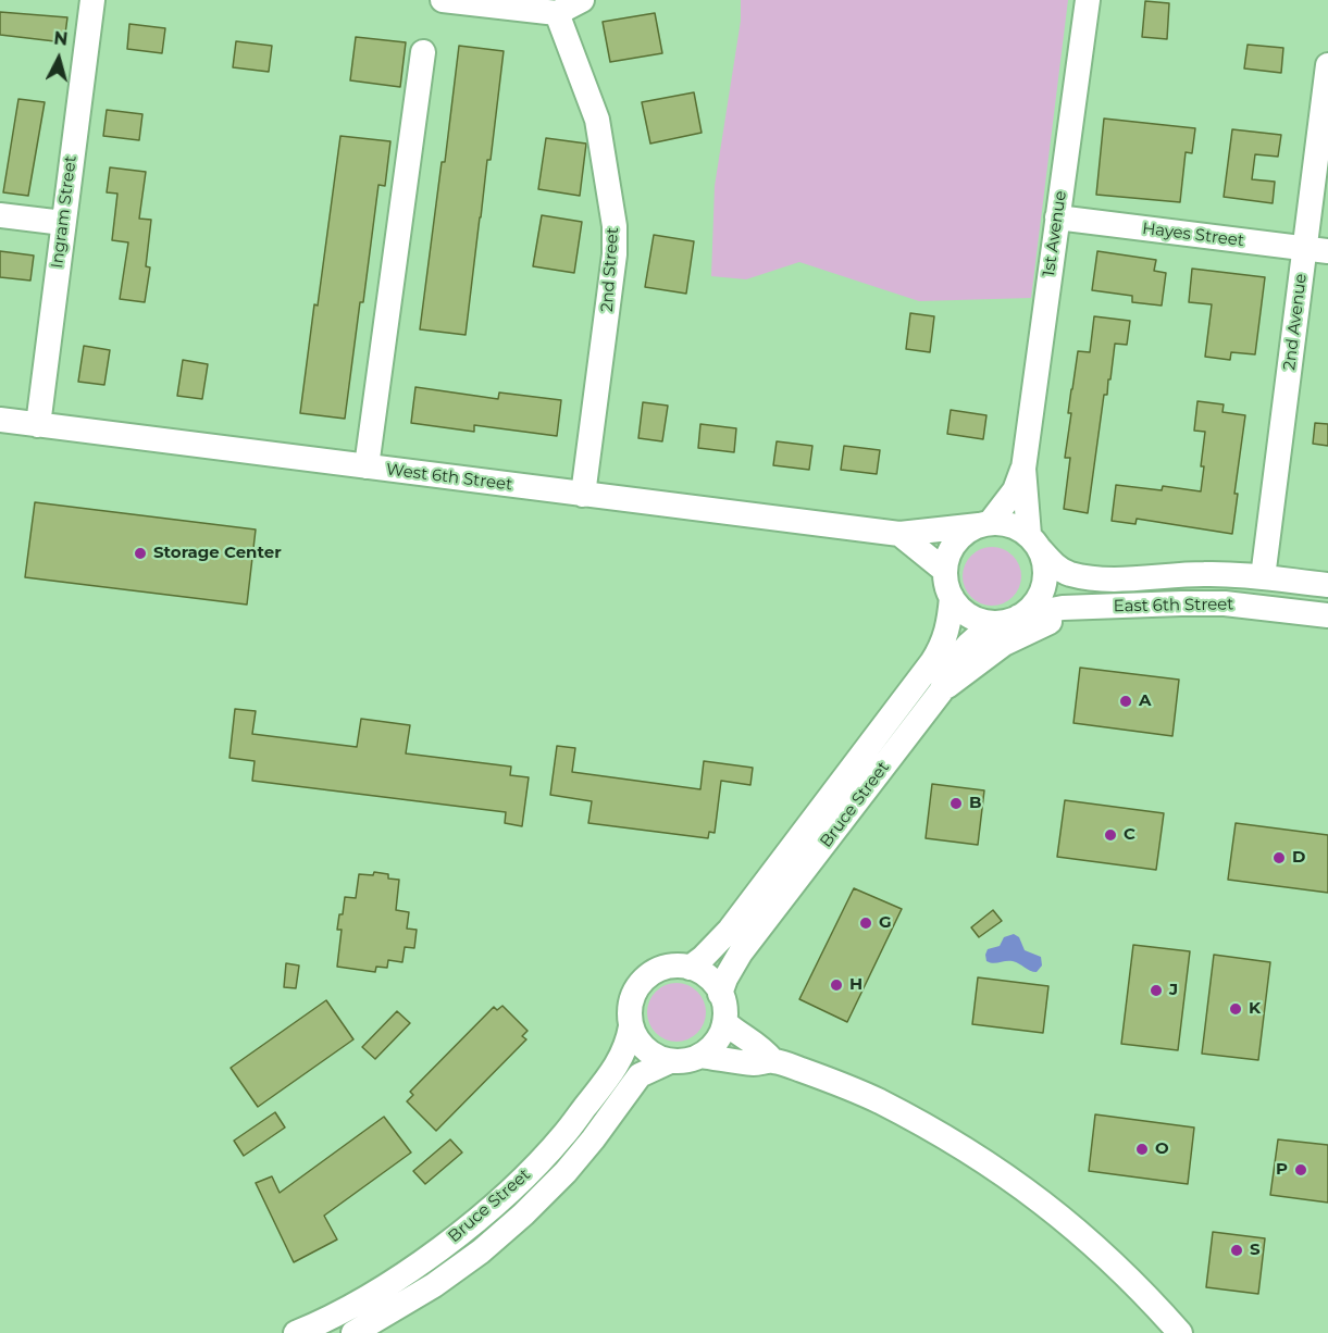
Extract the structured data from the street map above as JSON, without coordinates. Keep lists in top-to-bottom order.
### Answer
{
  "streets": {
    "street": [
      "Ingram Street",
      "1st Avenue",
      "Hayes Street",
      "2nd Street",
      "2nd Avenue",
      "West 6th Street",
      "East 6th Street",
      "Bruce Street"
    ]
  },
  "crossings": [
    ["Ingram Street", "West 6th Street"],
    ["1st Avenue", "Hayes Street"],
    ["1st Avenue", "West 6th Street"],
    ["1st Avenue", "East 6th Street"],
    ["1st Avenue", "Bruce Street"],
    ["Hayes Street", "2nd Avenue"],
    ["2nd Street", "West 6th Street"],
    ["2nd Avenue", "East 6th Street"],
    ["West 6th Street", "East 6th Street"],
    ["West 6th Street", "Bruce Street"],
    ["East 6th Street", "Bruce Street"]
  ],
  "places": [
    "Storage Center",
    "A",
    "B",
    "C",
    "D",
    "G",
    "H",
    "J",
    "K",
    "O",
    "P",
    "S"
  ],
  "north": "top"
}
